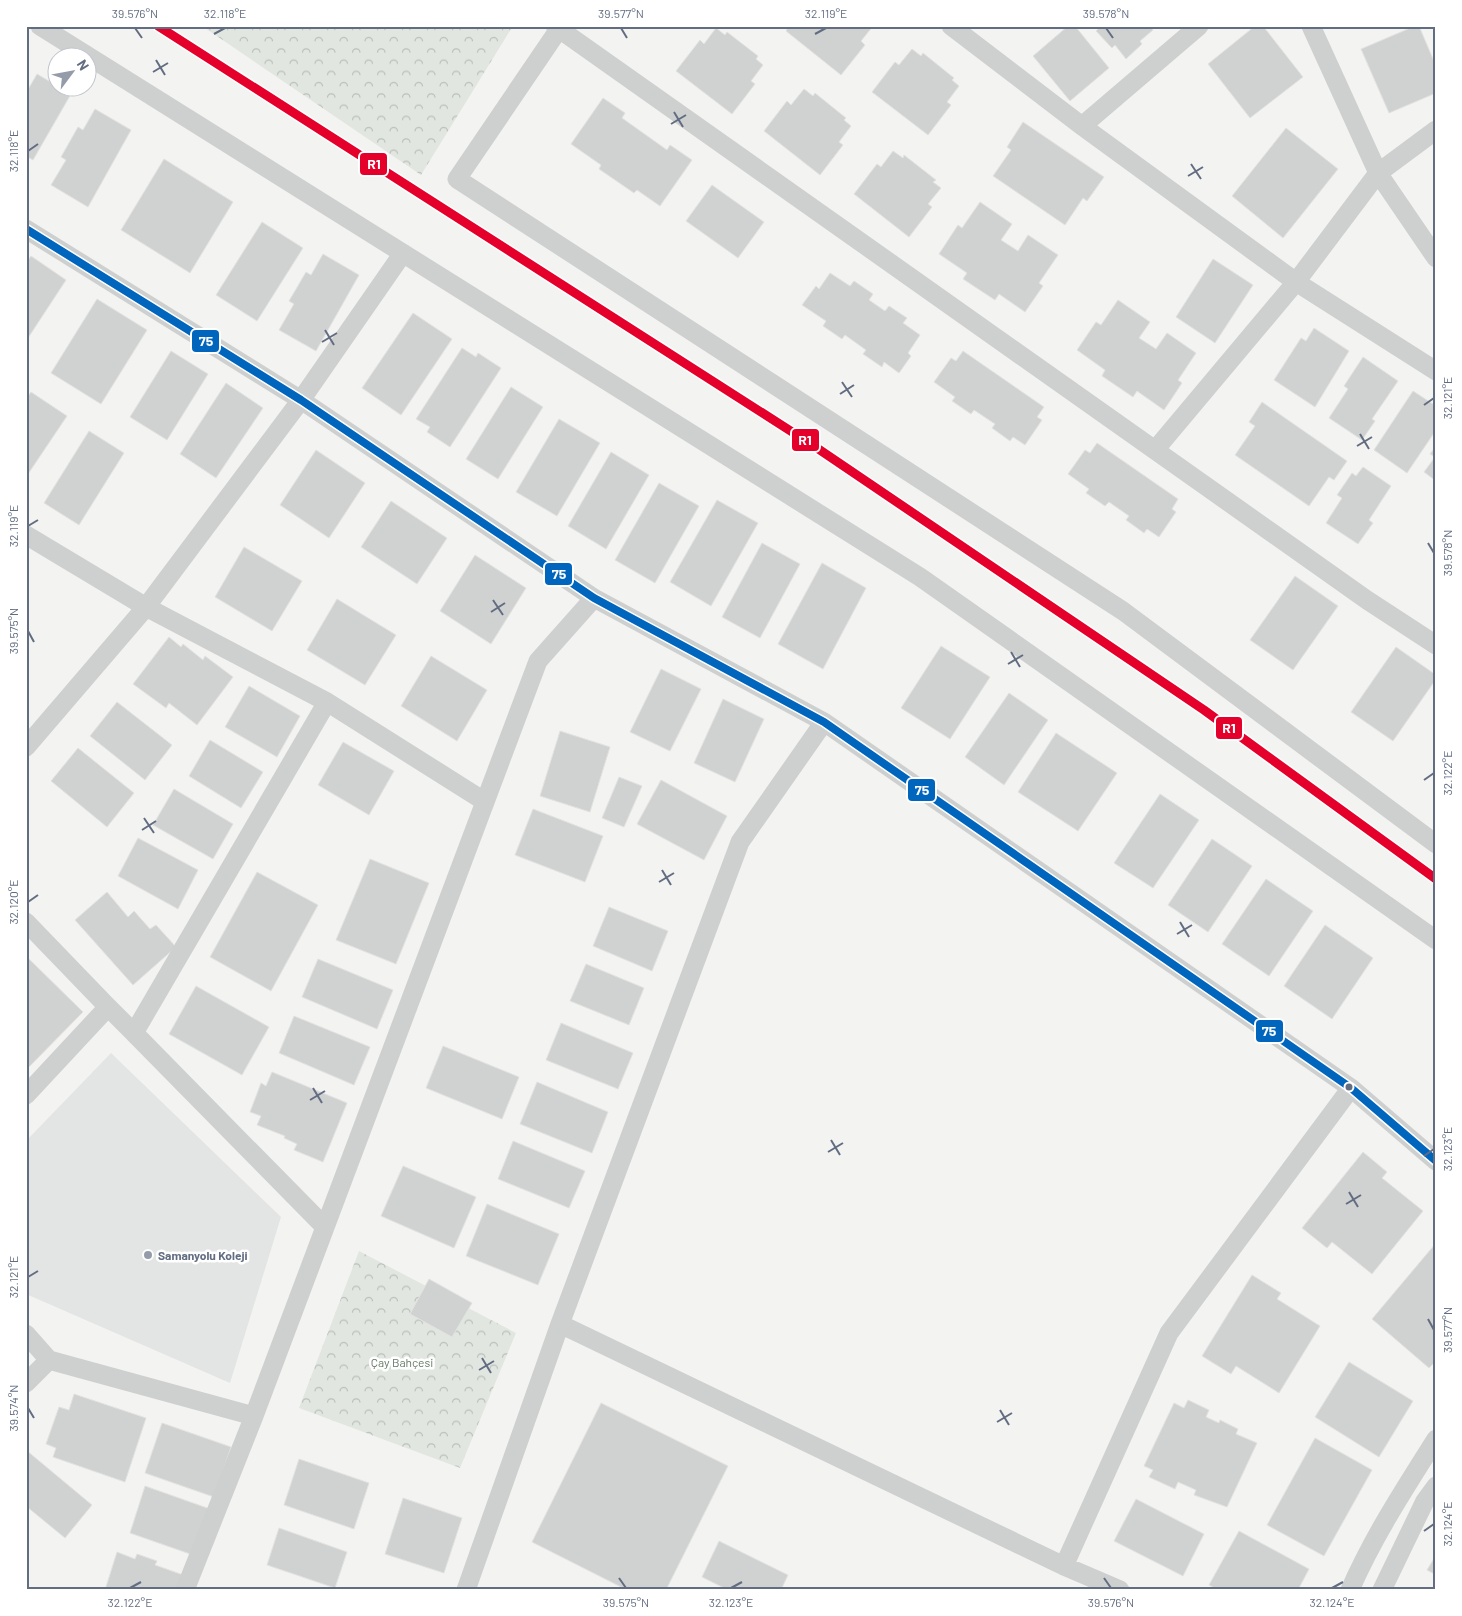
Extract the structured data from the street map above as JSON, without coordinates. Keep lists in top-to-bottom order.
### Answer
{
  "parks": ["Çay Bahçesi"],
  "places": ["Samanyolu Koleji"],
  "lines": ["transit line R1", "transit line 75"],
  "north": "top right",
  "coordinates": [
    "39.576°N",
    "32.118°E",
    "39.577°N",
    "32.119°E",
    "39.578°N",
    "32.121°E",
    "39.575°N",
    "32.122°E",
    "32.120°E",
    "32.123°E",
    "39.574°N",
    "32.124°E"
  ]
}
